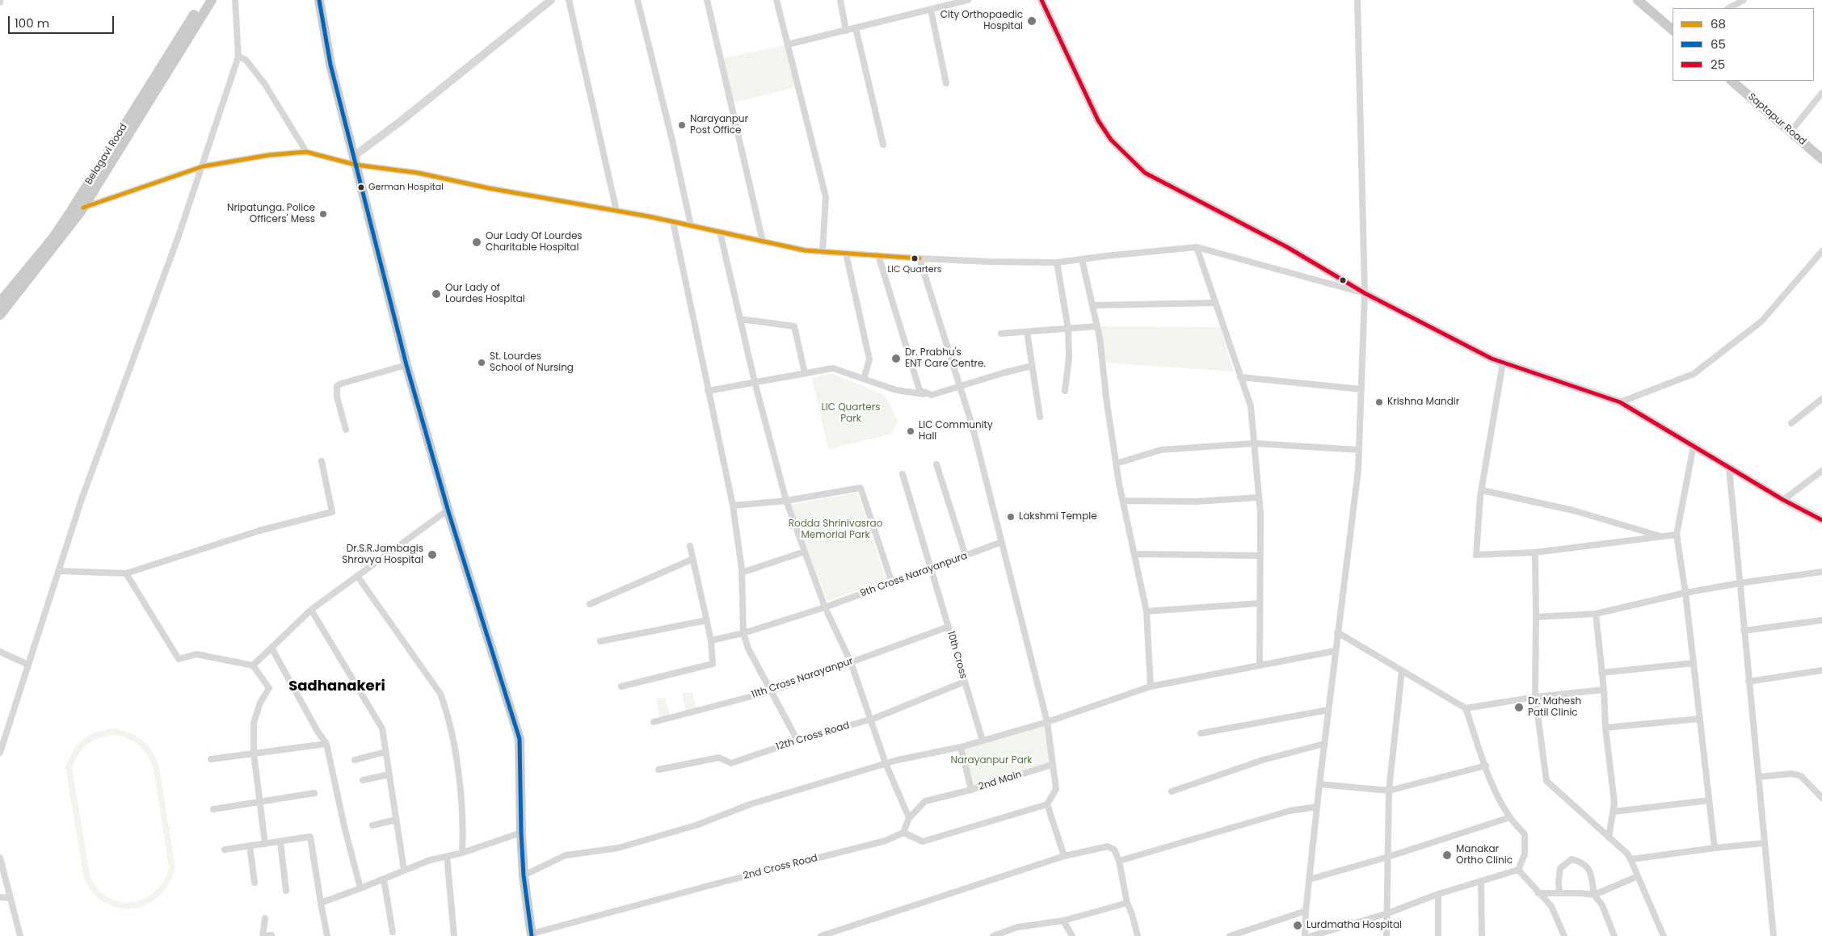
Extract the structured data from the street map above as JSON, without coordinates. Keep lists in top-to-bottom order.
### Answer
{
  "streets": {
    "main road": ["Saptapur Road", "Belagavi Road"],
    "street": [
      "9th Cross Narayanpura",
      "10th Cross",
      "11th Cross Narayanpur",
      "12th Cross Road",
      "2nd Main",
      "2nd Cross Road"
    ]
  },
  "crossings": [
    ["9th Cross Narayanpura", "10th Cross"],
    ["10th Cross", "11th Cross Narayanpur"],
    ["10th Cross", "12th Cross Road"]
  ],
  "districts": ["Sadhanakeri"],
  "parks": ["LIC Quarters Park", "Rodda Shrinivasrao Memorial Park", "Narayanpur Park"],
  "places": [
    "City Orthopaedic Hospital",
    "Narayanpur Post Office",
    "German Hospital",
    "Nripatunga. Police Officers' Mess",
    "Our Lady Of Lourdes Charitable Hospital",
    "LIC Quarters",
    "Our Lady of Lourdes Hospital",
    "Dr. Prabhu's ENT Care Centre.",
    "St. Lourdes School of Nursing",
    "Krishna Mandir",
    "LIC Community Hall",
    "Lakshmi Temple",
    "Dr.S.R.Jambagis Shravya Hospital",
    "Dr. Mahesh Patil Clinic",
    "Manakar Ortho Clinic",
    "Lurdmatha Hospital"
  ],
  "lines": ["transit line 65", "transit line 25", "transit line 68"],
  "legend": ["68", "65", "25"],
  "scale_bar": "100 m"
}
